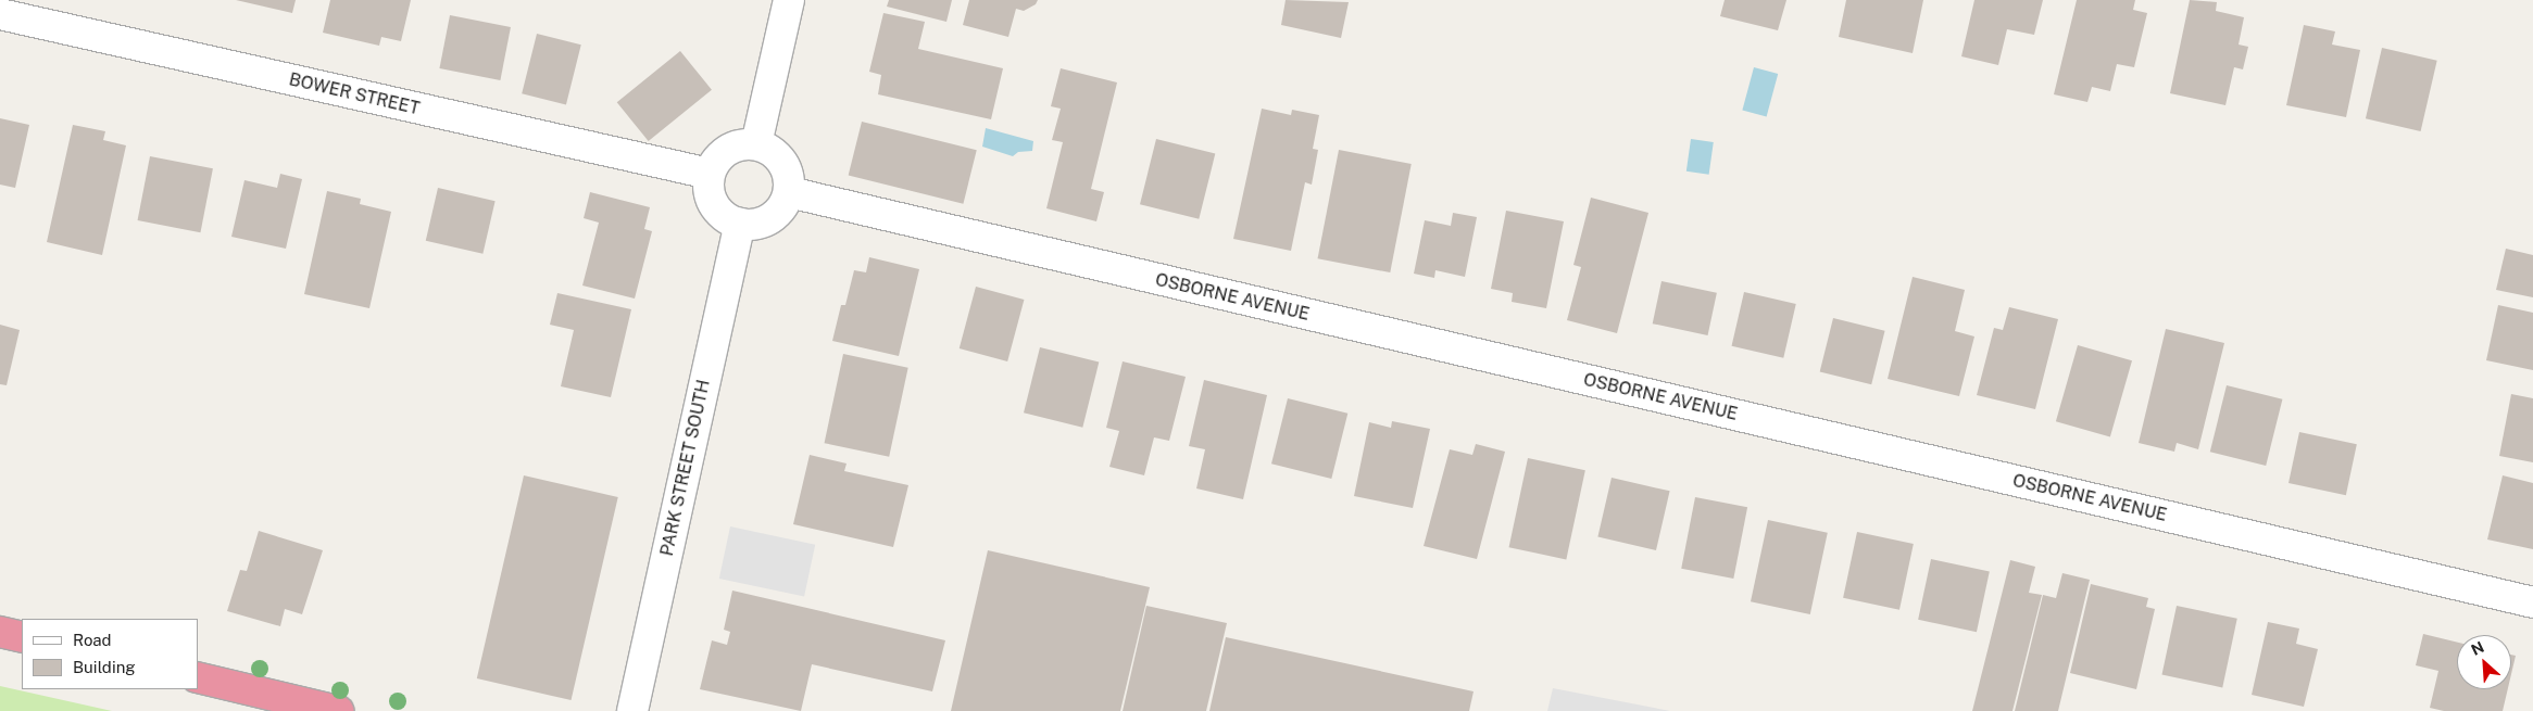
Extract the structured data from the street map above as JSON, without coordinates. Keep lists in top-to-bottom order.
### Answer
{
  "streets": {
    "street": ["BOWER STREET", "OSBORNE AVENUE", "PARK STREET SOUTH"]
  },
  "crossings": [
    ["BOWER STREET", "OSBORNE AVENUE"],
    ["BOWER STREET", "PARK STREET SOUTH"],
    ["OSBORNE AVENUE", "PARK STREET SOUTH"]
  ],
  "legend": ["Road", "Building"],
  "north": "top left"
}
